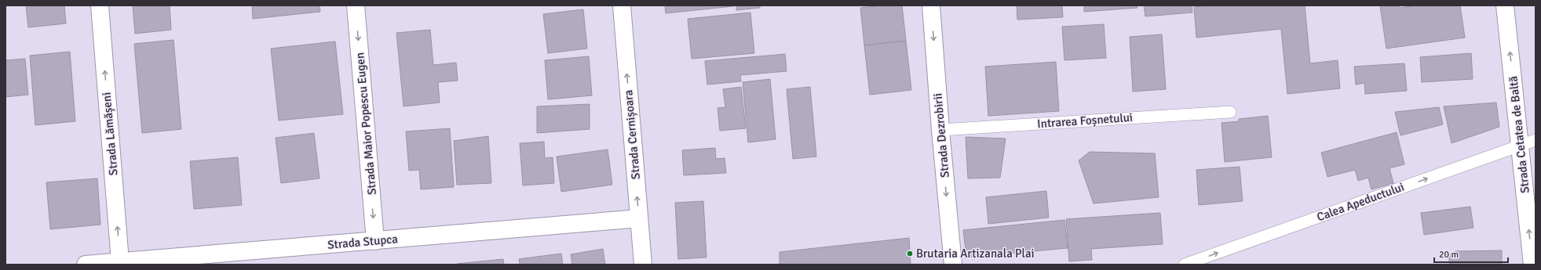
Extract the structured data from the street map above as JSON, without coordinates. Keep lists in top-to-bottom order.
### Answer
{
  "streets": {
    "street": [
      "Strada Maior Popescu Eugen",
      "Strada Lămășeni",
      "Strada Cernișoara",
      "Strada Cetatea de Baltă",
      "Strada Dezrobirii",
      "Strada Stupca"
    ],
    "lane": ["Intrarea Foșnetului", "Calea Apeductului"]
  },
  "crossings": [
    ["Intrarea Foșnetului", "Strada Dezrobirii"],
    ["Strada Maior Popescu Eugen", "Strada Stupca"],
    ["Strada Lămășeni", "Strada Stupca"],
    ["Strada Cernișoara", "Strada Stupca"],
    ["Strada Cetatea de Baltă", "Calea Apeductului"]
  ],
  "one_way": [
    "Strada Maior Popescu Eugen",
    "Strada Lămășeni",
    "Strada Cernișoara",
    "Strada Cetatea de Baltă",
    "Strada Dezrobirii",
    "Calea Apeductului"
  ],
  "places": ["Brutaria Artizanala Plai"],
  "scale_bar": "20 m"
}
